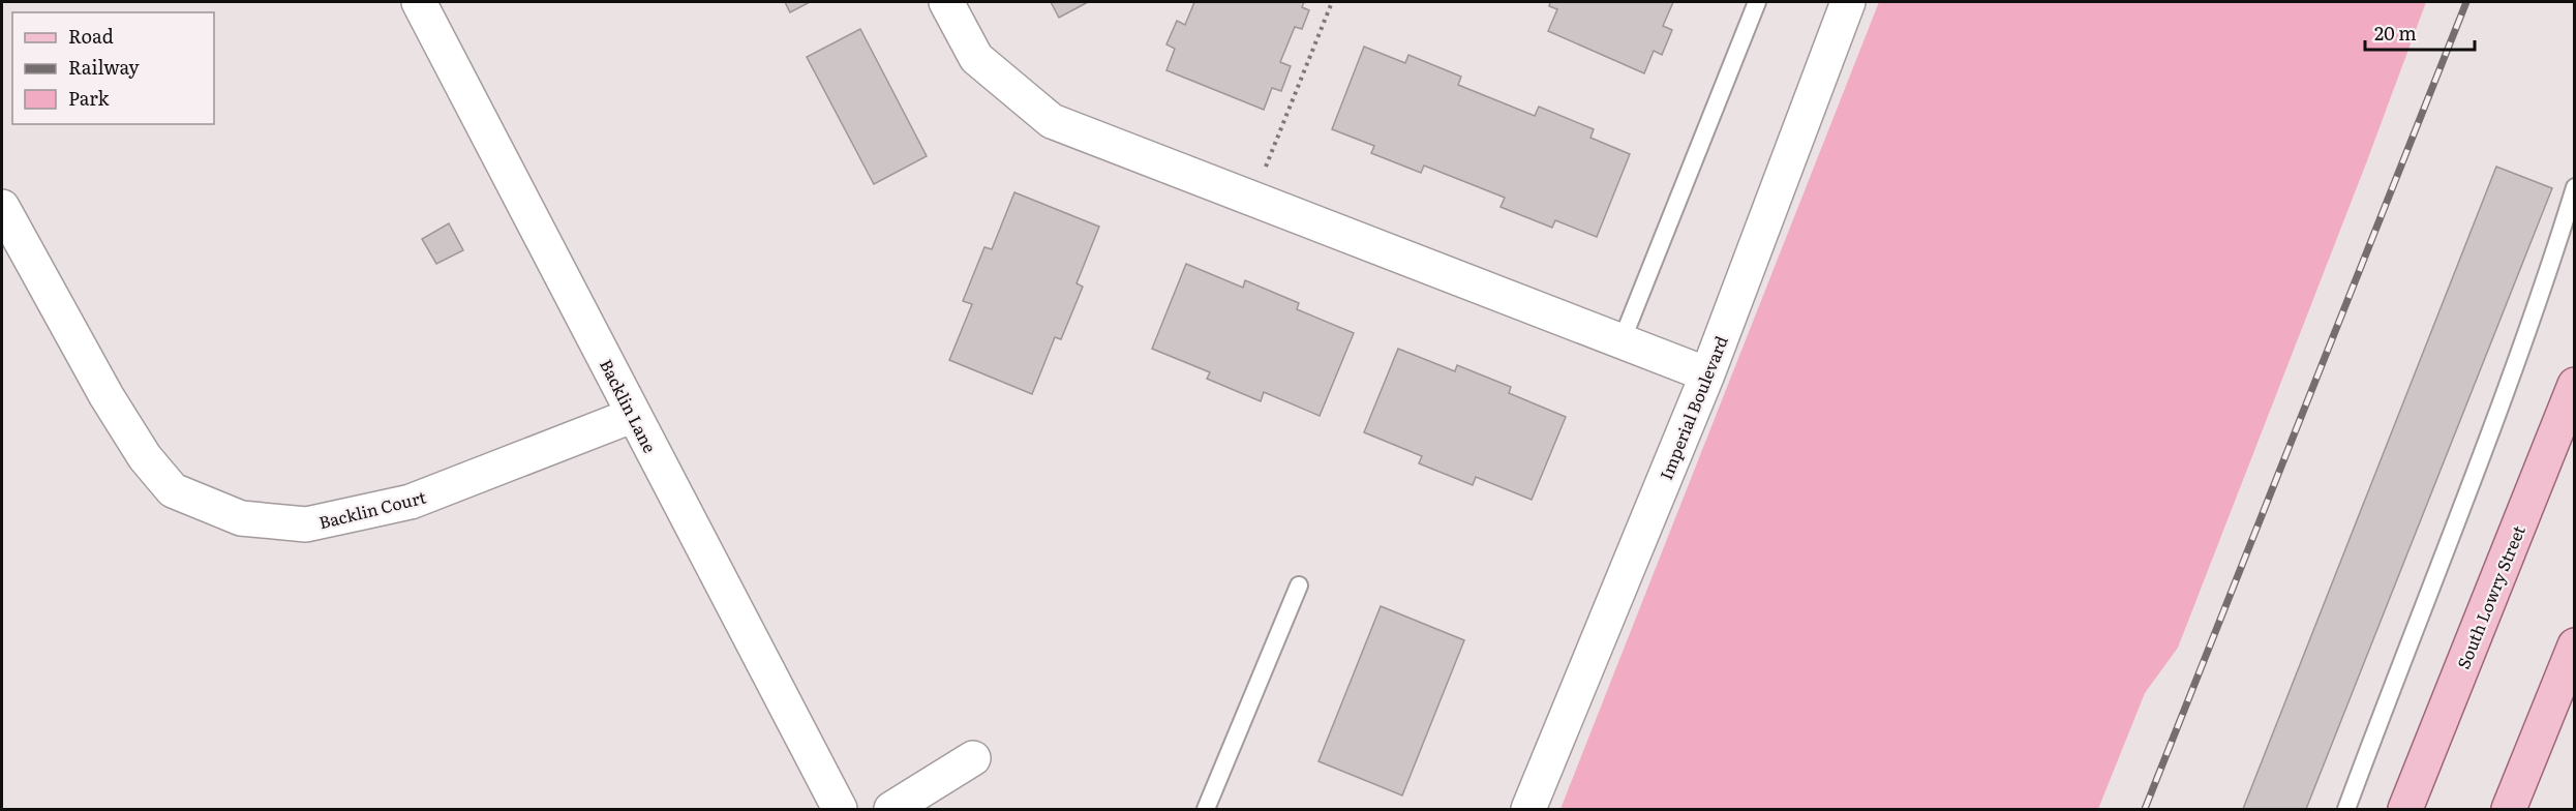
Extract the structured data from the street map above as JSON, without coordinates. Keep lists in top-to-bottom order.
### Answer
{
  "streets": {
    "main road": ["South Lowry Street"],
    "street": ["Backlin Lane", "Imperial Boulevard", "Backlin Court"]
  },
  "crossings": [
    ["Backlin Lane", "Backlin Court"]
  ],
  "legend": ["Road", "Railway", "Park"],
  "scale_bar": "20 m"
}
